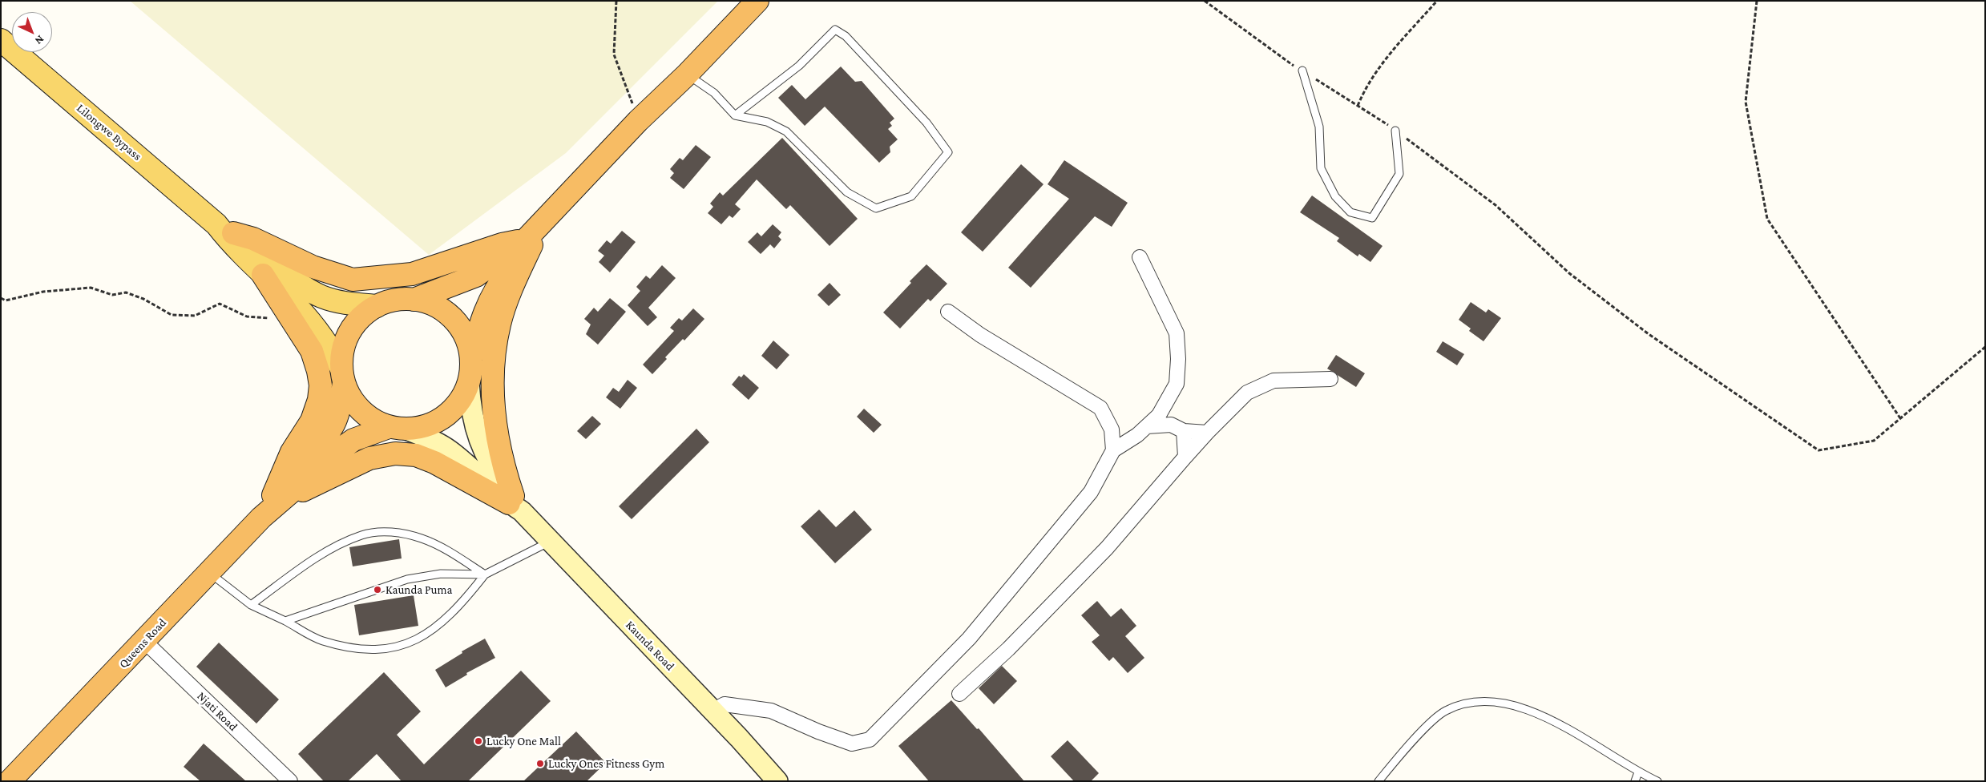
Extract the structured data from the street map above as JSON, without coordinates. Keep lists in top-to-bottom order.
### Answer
{
  "streets": {
    "highway": ["Queens Road"],
    "main road": ["Lilongwe Bypass", "Kaunda Road"],
    "street": ["Njati Road"]
  },
  "crossings": [
    ["Lilongwe Bypass", "Kaunda Road"],
    ["Queens Road", "Njati Road"]
  ],
  "places": ["Kaunda Puma", "Lucky One Mall", "Lucky Ones Fitness Gym"],
  "north": "bottom right"
}
